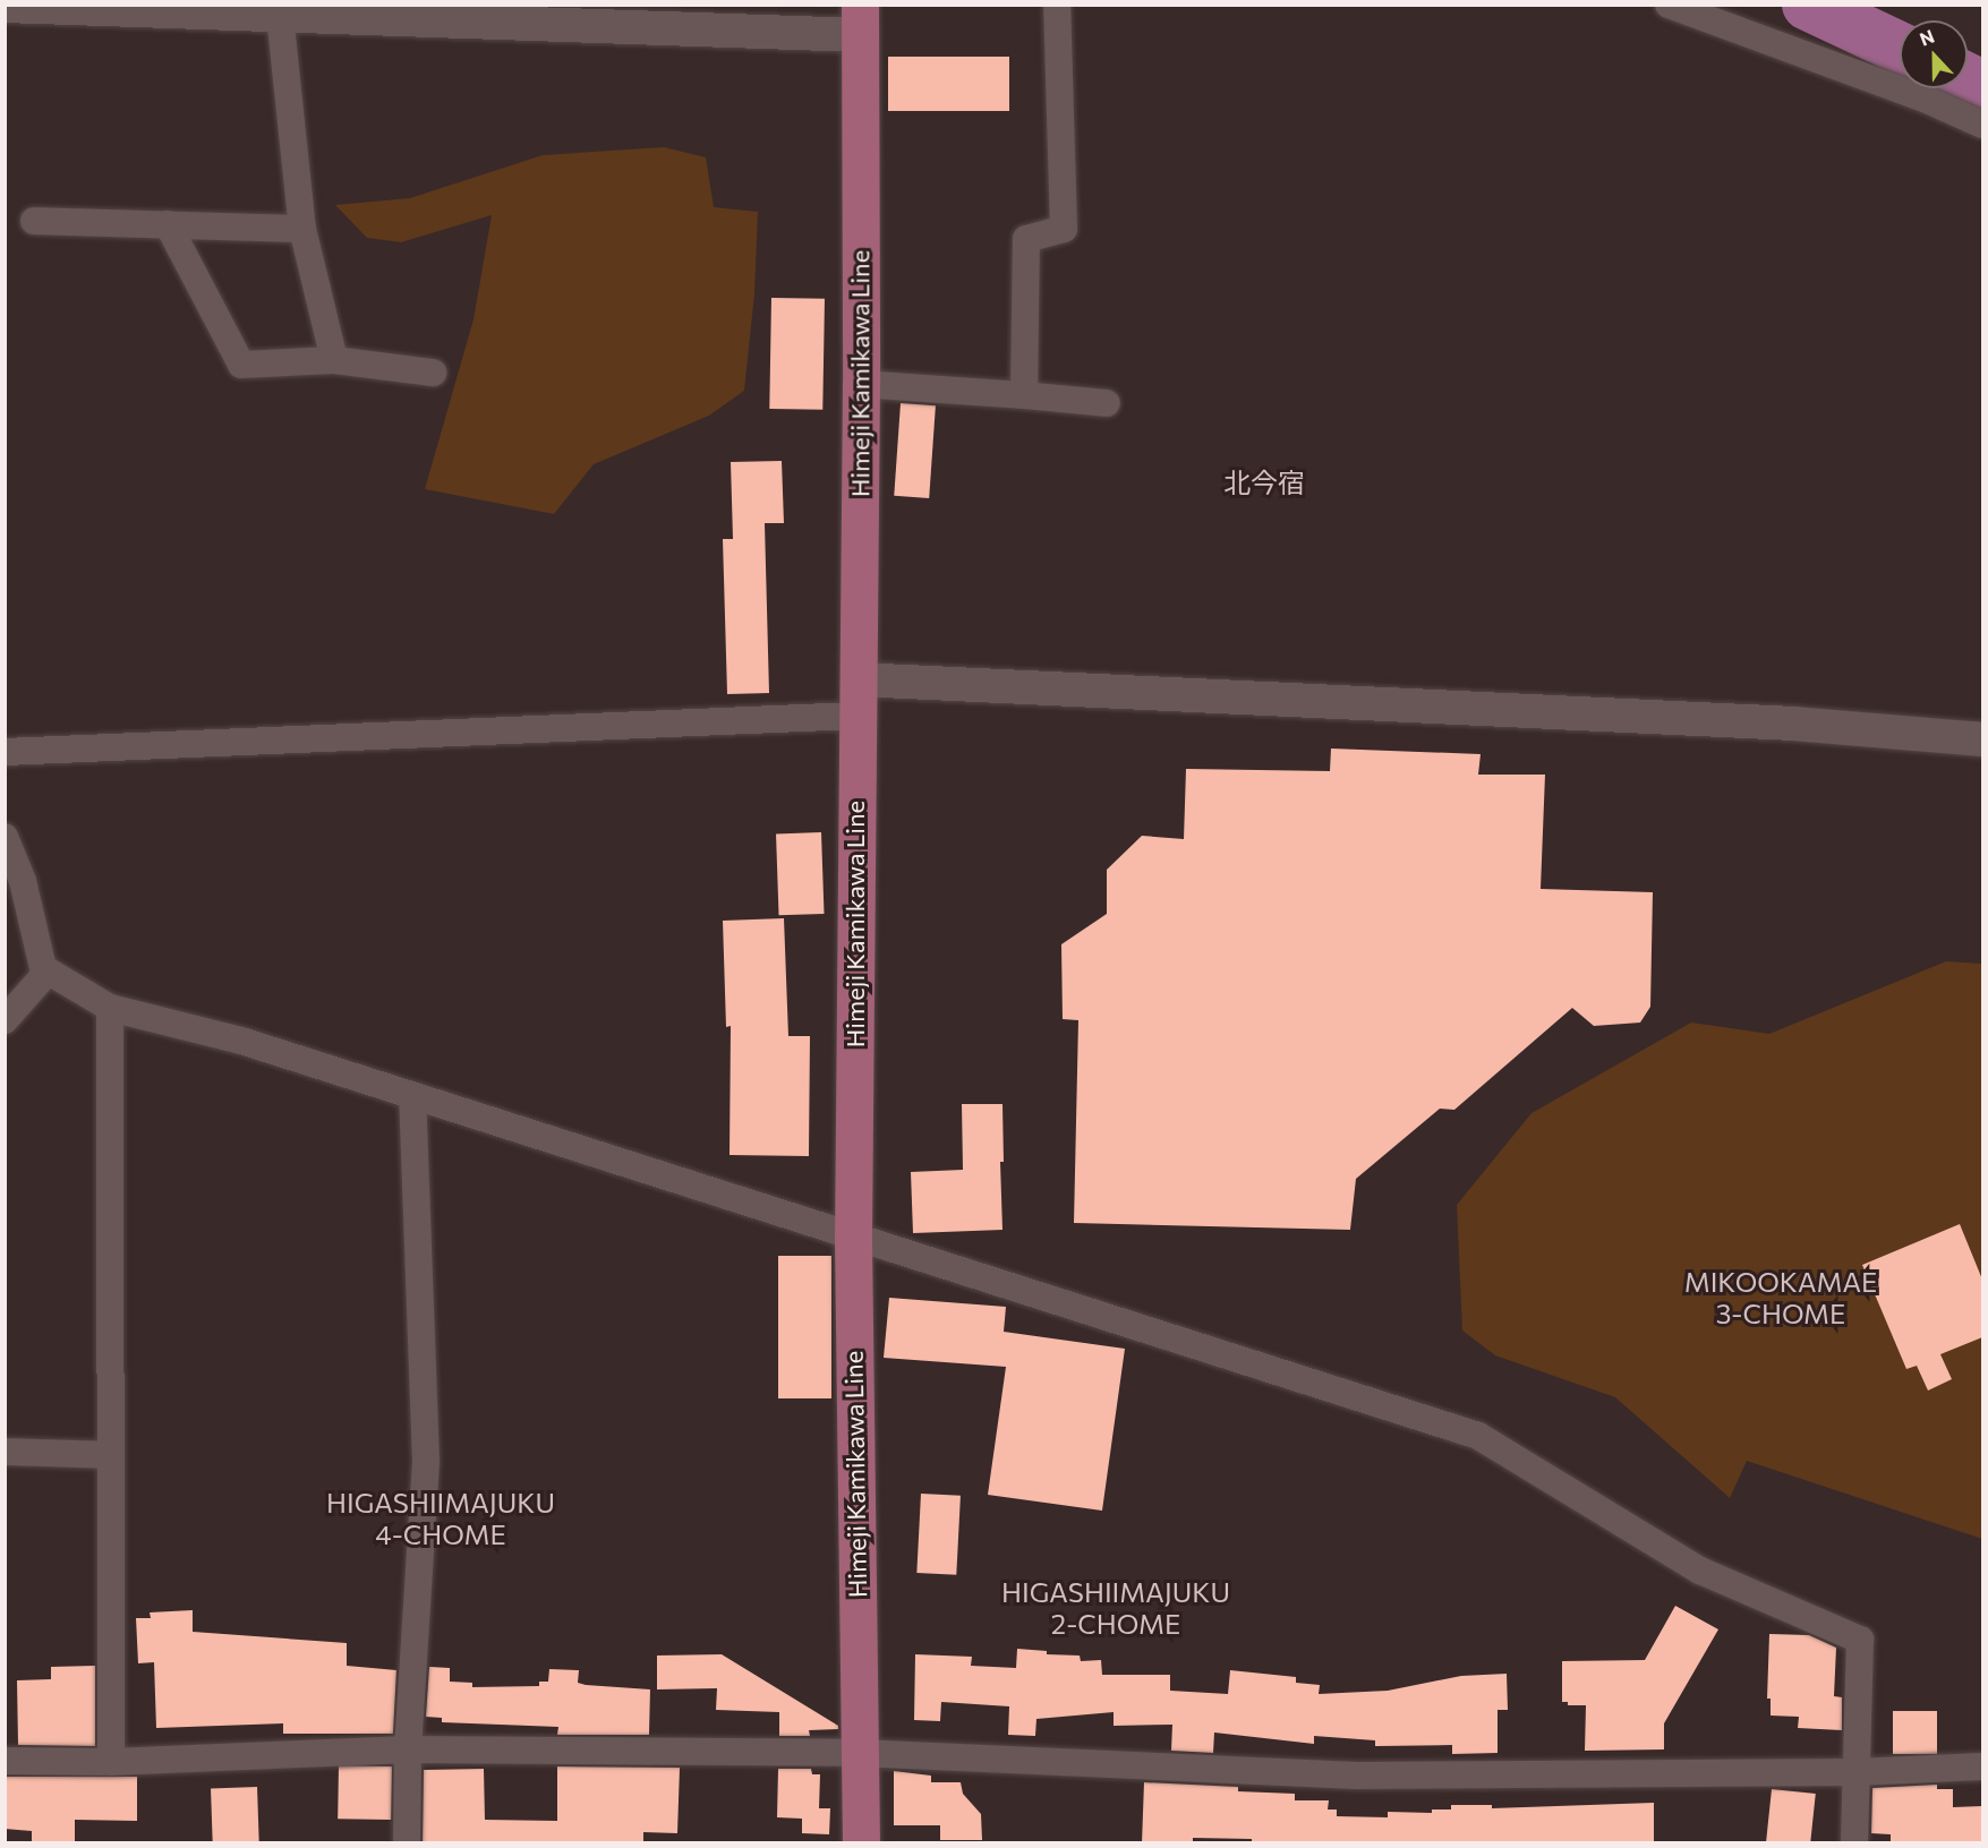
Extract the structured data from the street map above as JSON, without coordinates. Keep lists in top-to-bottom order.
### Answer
{
  "streets": {
    "main road": ["Himeji Kamikawa Line"]
  },
  "districts": [
    "北今宿",
    "MIKOOKAMAE 3-CHOME",
    "HIGASHIIMAJUKU 4-CHOME",
    "HIGASHIIMAJUKU 2-CHOME"
  ],
  "north": "top"
}
